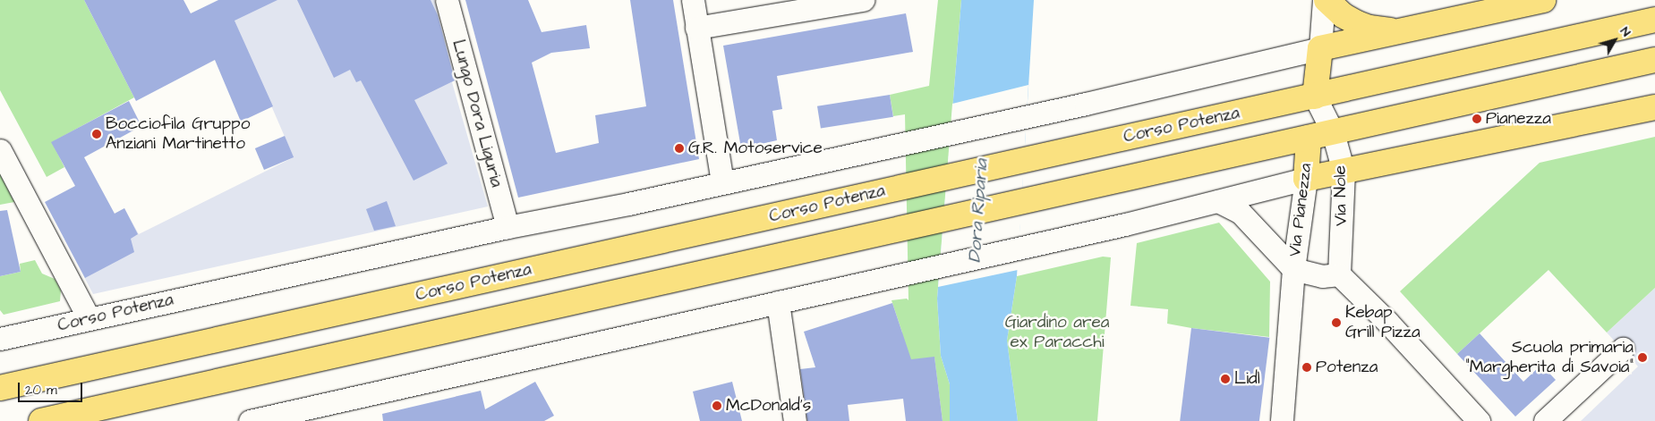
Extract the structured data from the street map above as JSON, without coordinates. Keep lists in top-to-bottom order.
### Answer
{
  "streets": {
    "main road": ["Corso Potenza", "Via Pianezza"],
    "street": ["Lungo Dora Liguria", "Via Nole"]
  },
  "crossings": [
    ["Lungo Dora Liguria", "Corso Potenza"],
    ["Corso Potenza", "Via Nole"],
    ["Corso Potenza", "Via Pianezza"],
    ["Via Nole", "Via Pianezza"]
  ],
  "water": ["Dora Riparia"],
  "parks": ["Giardino area ex Paracchi"],
  "places": [
    "Pianezza",
    "Bocciofila Gruppo Anziani Martinetto",
    "G.R. Motoservice",
    "Kebap Grill Pizza",
    "Scuola primaria \"Margherita di Savoia\"",
    "Potenza",
    "Lidl",
    "McDonald's"
  ],
  "scale_bar": "20 m",
  "north": "top right"
}
